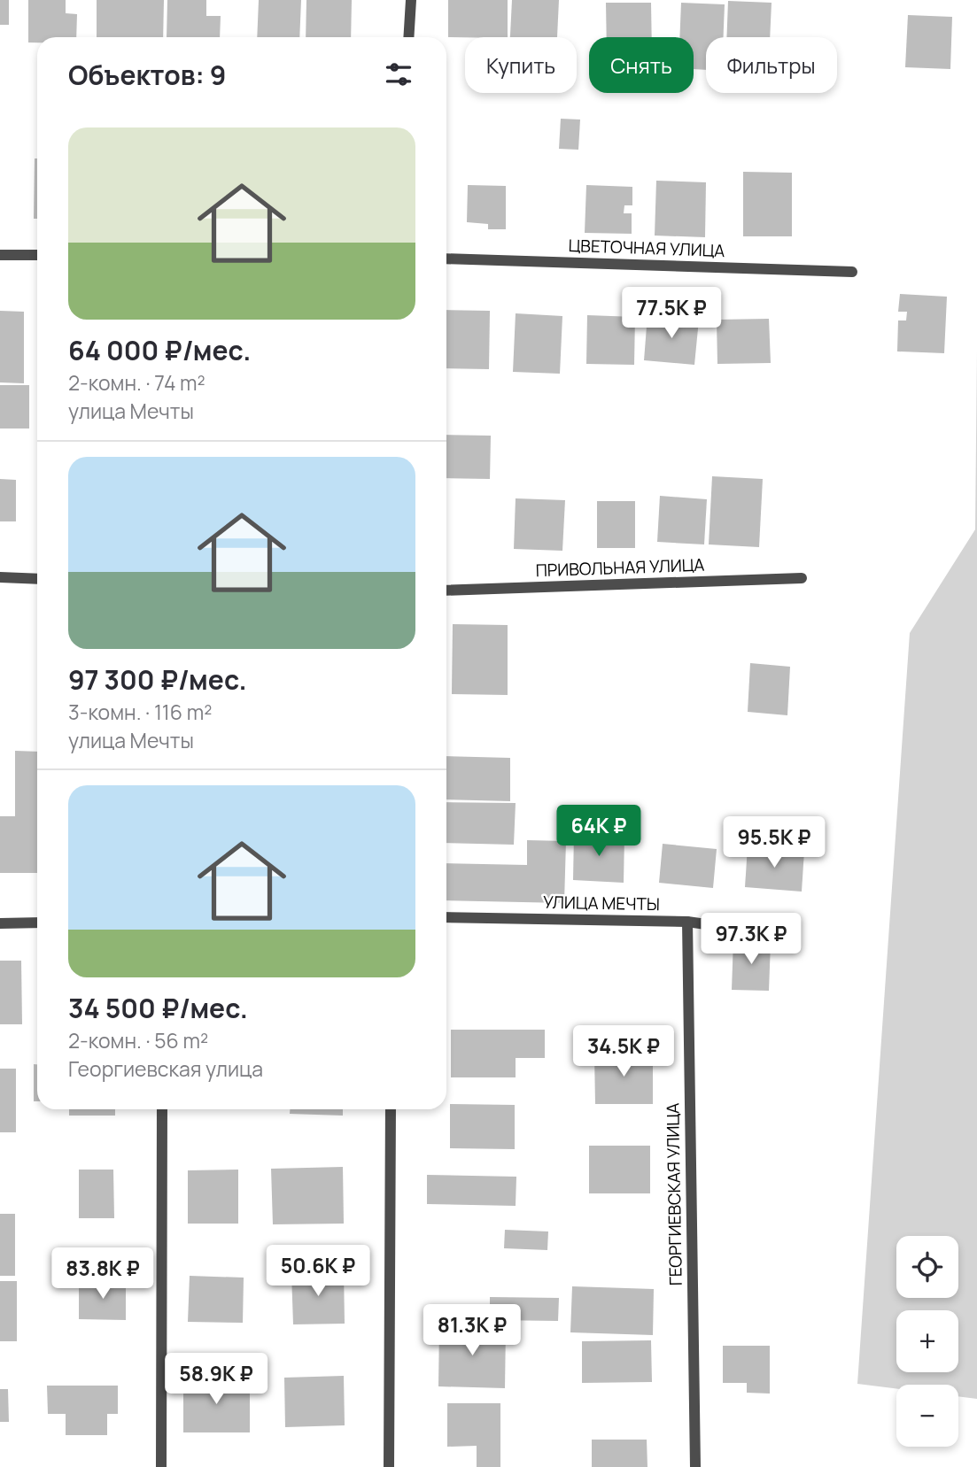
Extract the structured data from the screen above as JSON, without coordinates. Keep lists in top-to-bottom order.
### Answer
{
  "streets": {
    "street": [
      "ЦВЕТОЧНАЯ УЛИЦА",
      "ПРИВОЛЬНАЯ УЛИЦА",
      "УЛИЦА МЕЧТЫ",
      "ГЕОРГИЕВСКАЯ УЛИЦА"
    ]
  },
  "crossings": [
    ["УЛИЦА МЕЧТЫ", "ГЕОРГИЕВСКАЯ УЛИЦА"]
  ],
  "page": {
    "chip": ["Купить", "Снять", "Фильтры"],
    "heading": "Объектов: 9",
    "list": [
      {
        "name": "64 000 ₽/мес.",
        "note": "2-комн. · 74 m² · улица Мечты"
      },
      {
        "name": "97 300 ₽/мес.",
        "note": "3-комн. · 116 m² · улица Мечты"
      },
      {
        "name": "34 500 ₽/мес.",
        "note": "2-комн. · 56 m² · Георгиевская улица"
      }
    ],
    "price": [
      "77.5K ₽",
      "64K ₽",
      "95.5K ₽",
      "97.3K ₽",
      "34.5K ₽",
      "50.6K ₽",
      "83.8K ₽",
      "81.3K ₽",
      "58.9K ₽"
    ],
    "map_buttons": ["+", "−"]
  }
}
